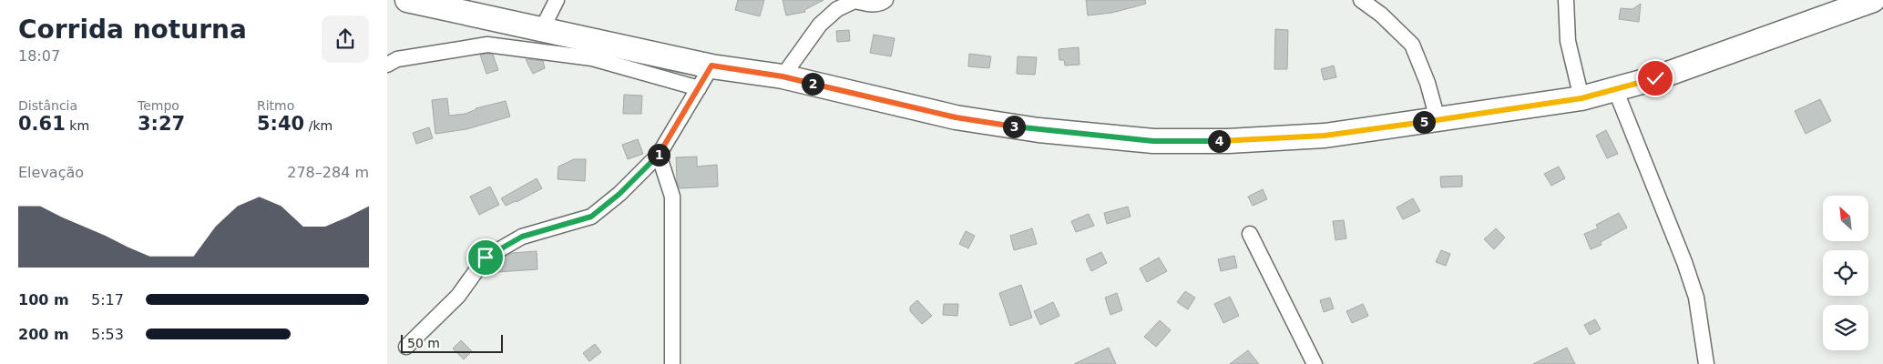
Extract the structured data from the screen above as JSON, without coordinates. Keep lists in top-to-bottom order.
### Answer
{
  "scale_bar": "50 m",
  "north": "top left",
  "page": {
    "heading": ["Corrida noturna", "18:07"],
    "pins": [
      "2",
      "5",
      "3",
      "4",
      "1"
    ],
    "stats": [
      ["Distância", "0.61 km"],
      ["Tempo", "3:27"],
      ["Ritmo", "5:40 /km"]
    ],
    "chart": ["Elevação", "278–284 m"],
    "list": [
      {
        "name": "100 m",
        "note": "5:17"
      },
      {
        "name": "200 m",
        "note": "5:53"
      }
    ],
    "scale": "50 m"
  }
}
